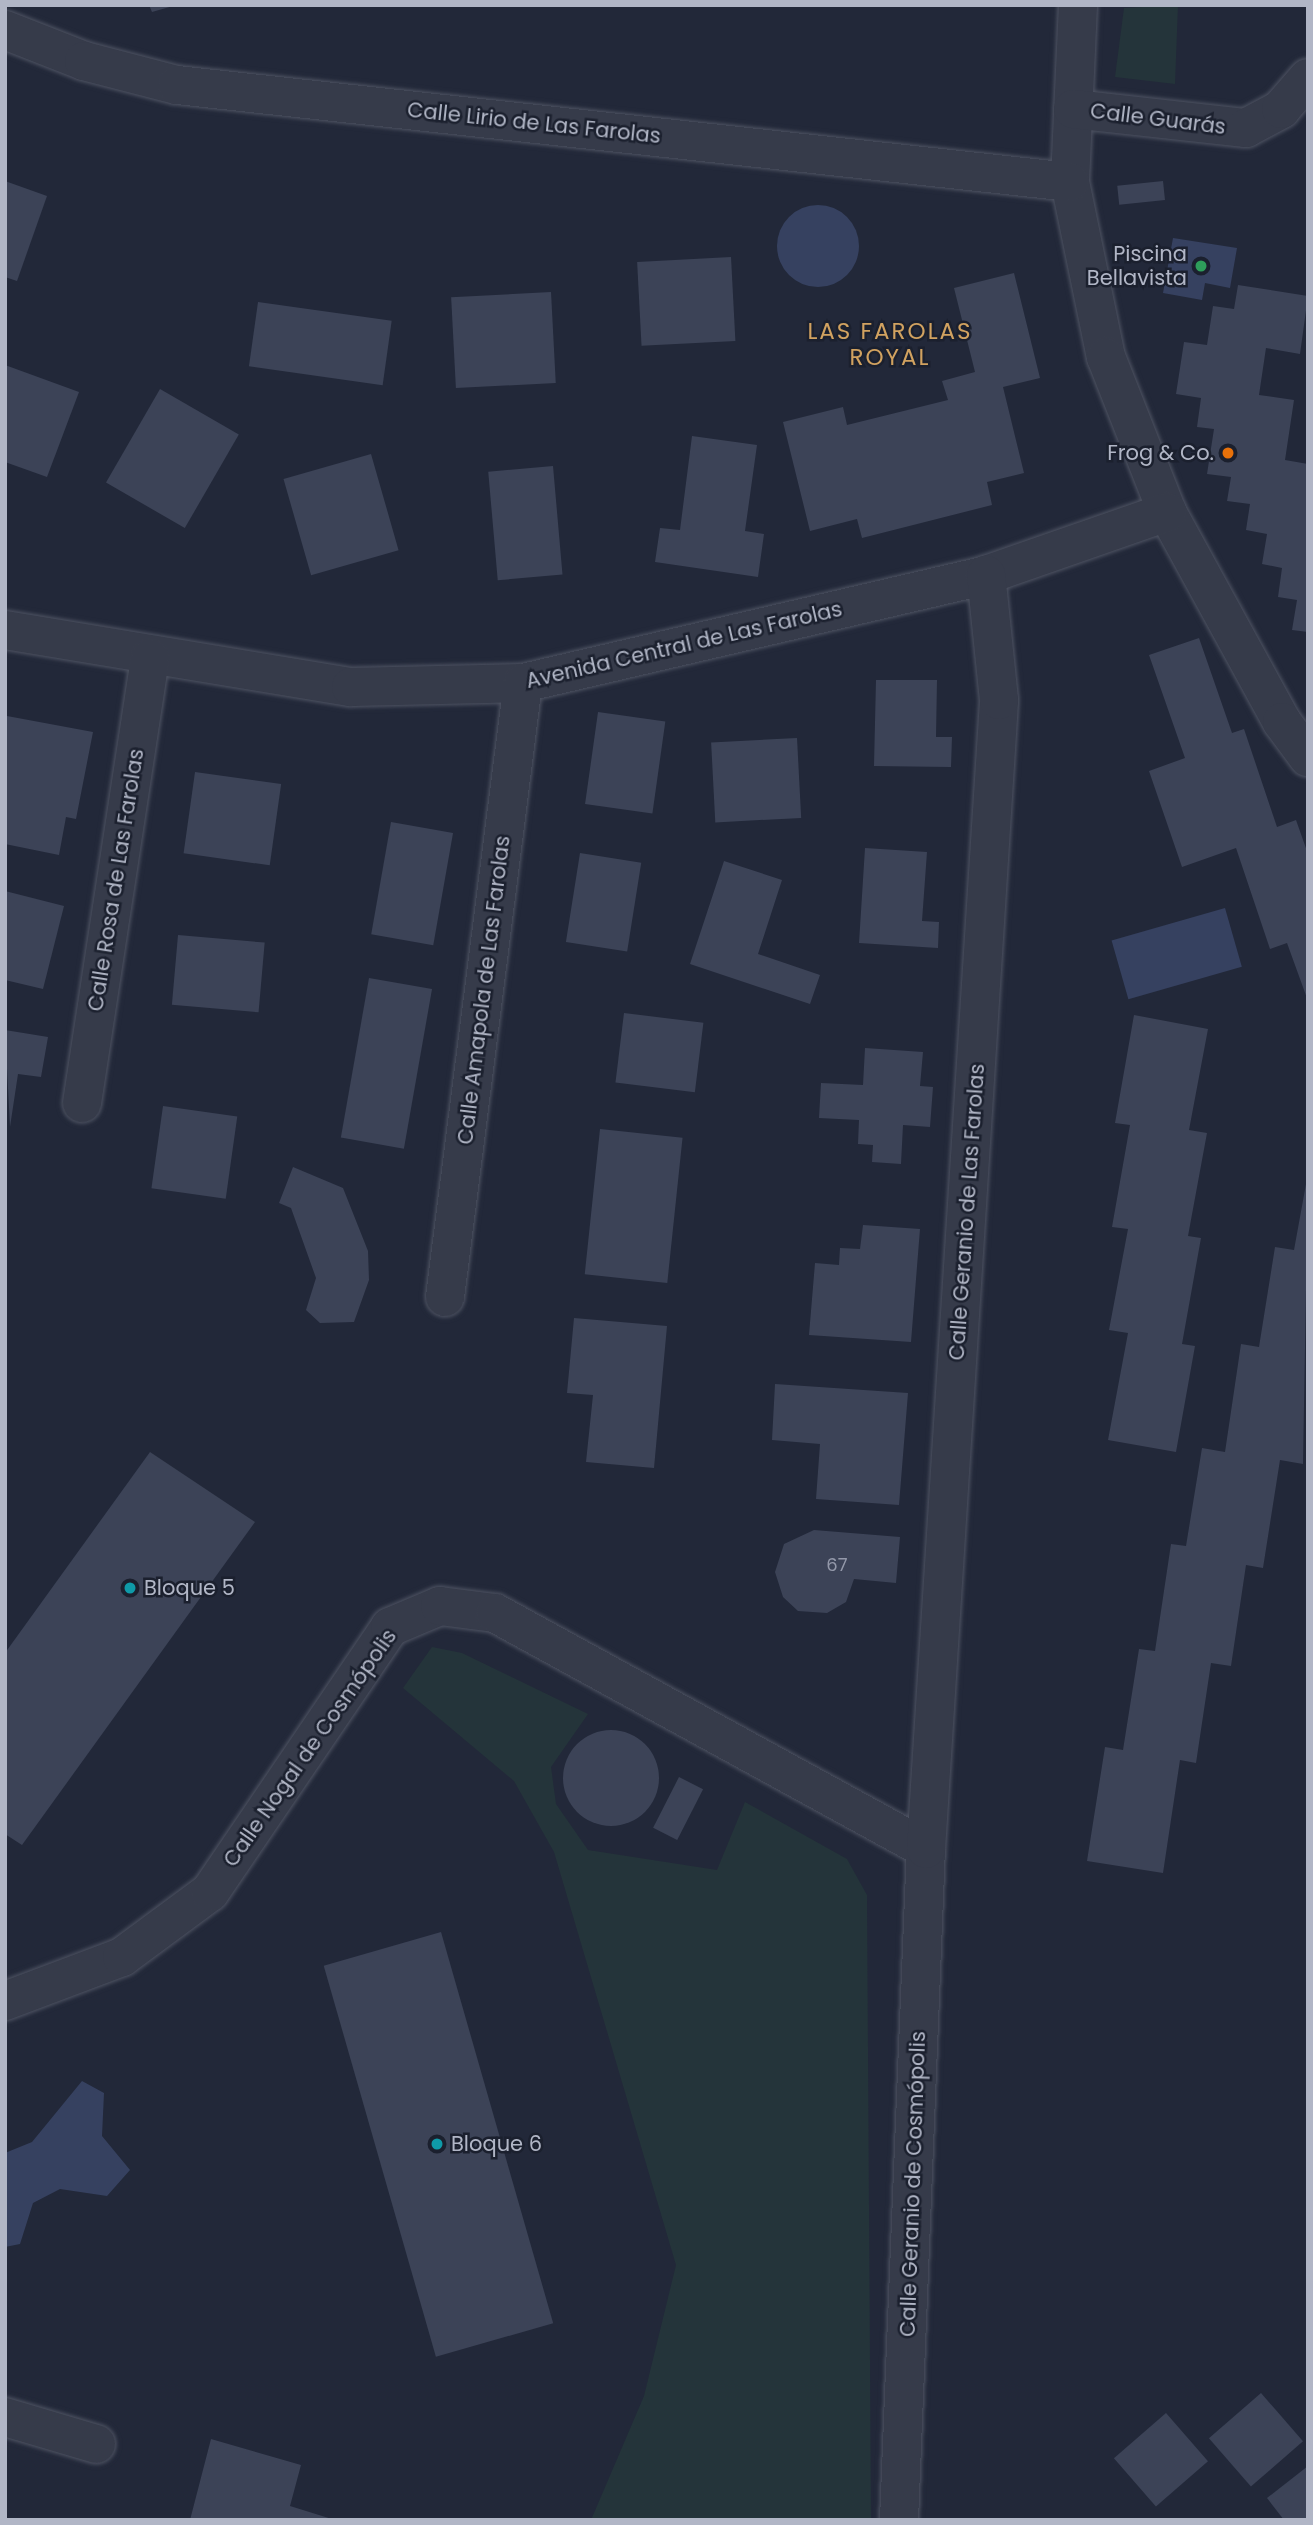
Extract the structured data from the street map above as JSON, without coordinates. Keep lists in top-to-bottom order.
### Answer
{
  "streets": {
    "street": [
      "Calle Guarás",
      "Calle Lirio de Las Farolas",
      "Avenida Central de Las Farolas",
      "Calle Rosa de Las Farolas",
      "Calle Amapola de Las Farolas",
      "Calle Geranio de Las Farolas",
      "Calle Nogal de Cosmópolis",
      "Calle Geranio de Cosmópolis"
    ]
  },
  "crossings": [
    ["Avenida Central de Las Farolas", "Calle Rosa de Las Farolas"],
    ["Avenida Central de Las Farolas", "Calle Amapola de Las Farolas"],
    ["Avenida Central de Las Farolas", "Calle Geranio de Las Farolas"],
    ["Calle Geranio de Las Farolas", "Calle Nogal de Cosmópolis"],
    ["Calle Geranio de Las Farolas", "Calle Geranio de Cosmópolis"],
    ["Calle Nogal de Cosmópolis", "Calle Geranio de Cosmópolis"]
  ],
  "districts": ["LAS FAROLAS ROYAL"],
  "places": [
    "Piscina Bellavista",
    "Frog & Co.",
    "Bloque 5",
    "Bloque 6"
  ],
  "house_numbers": ["67"]
}
